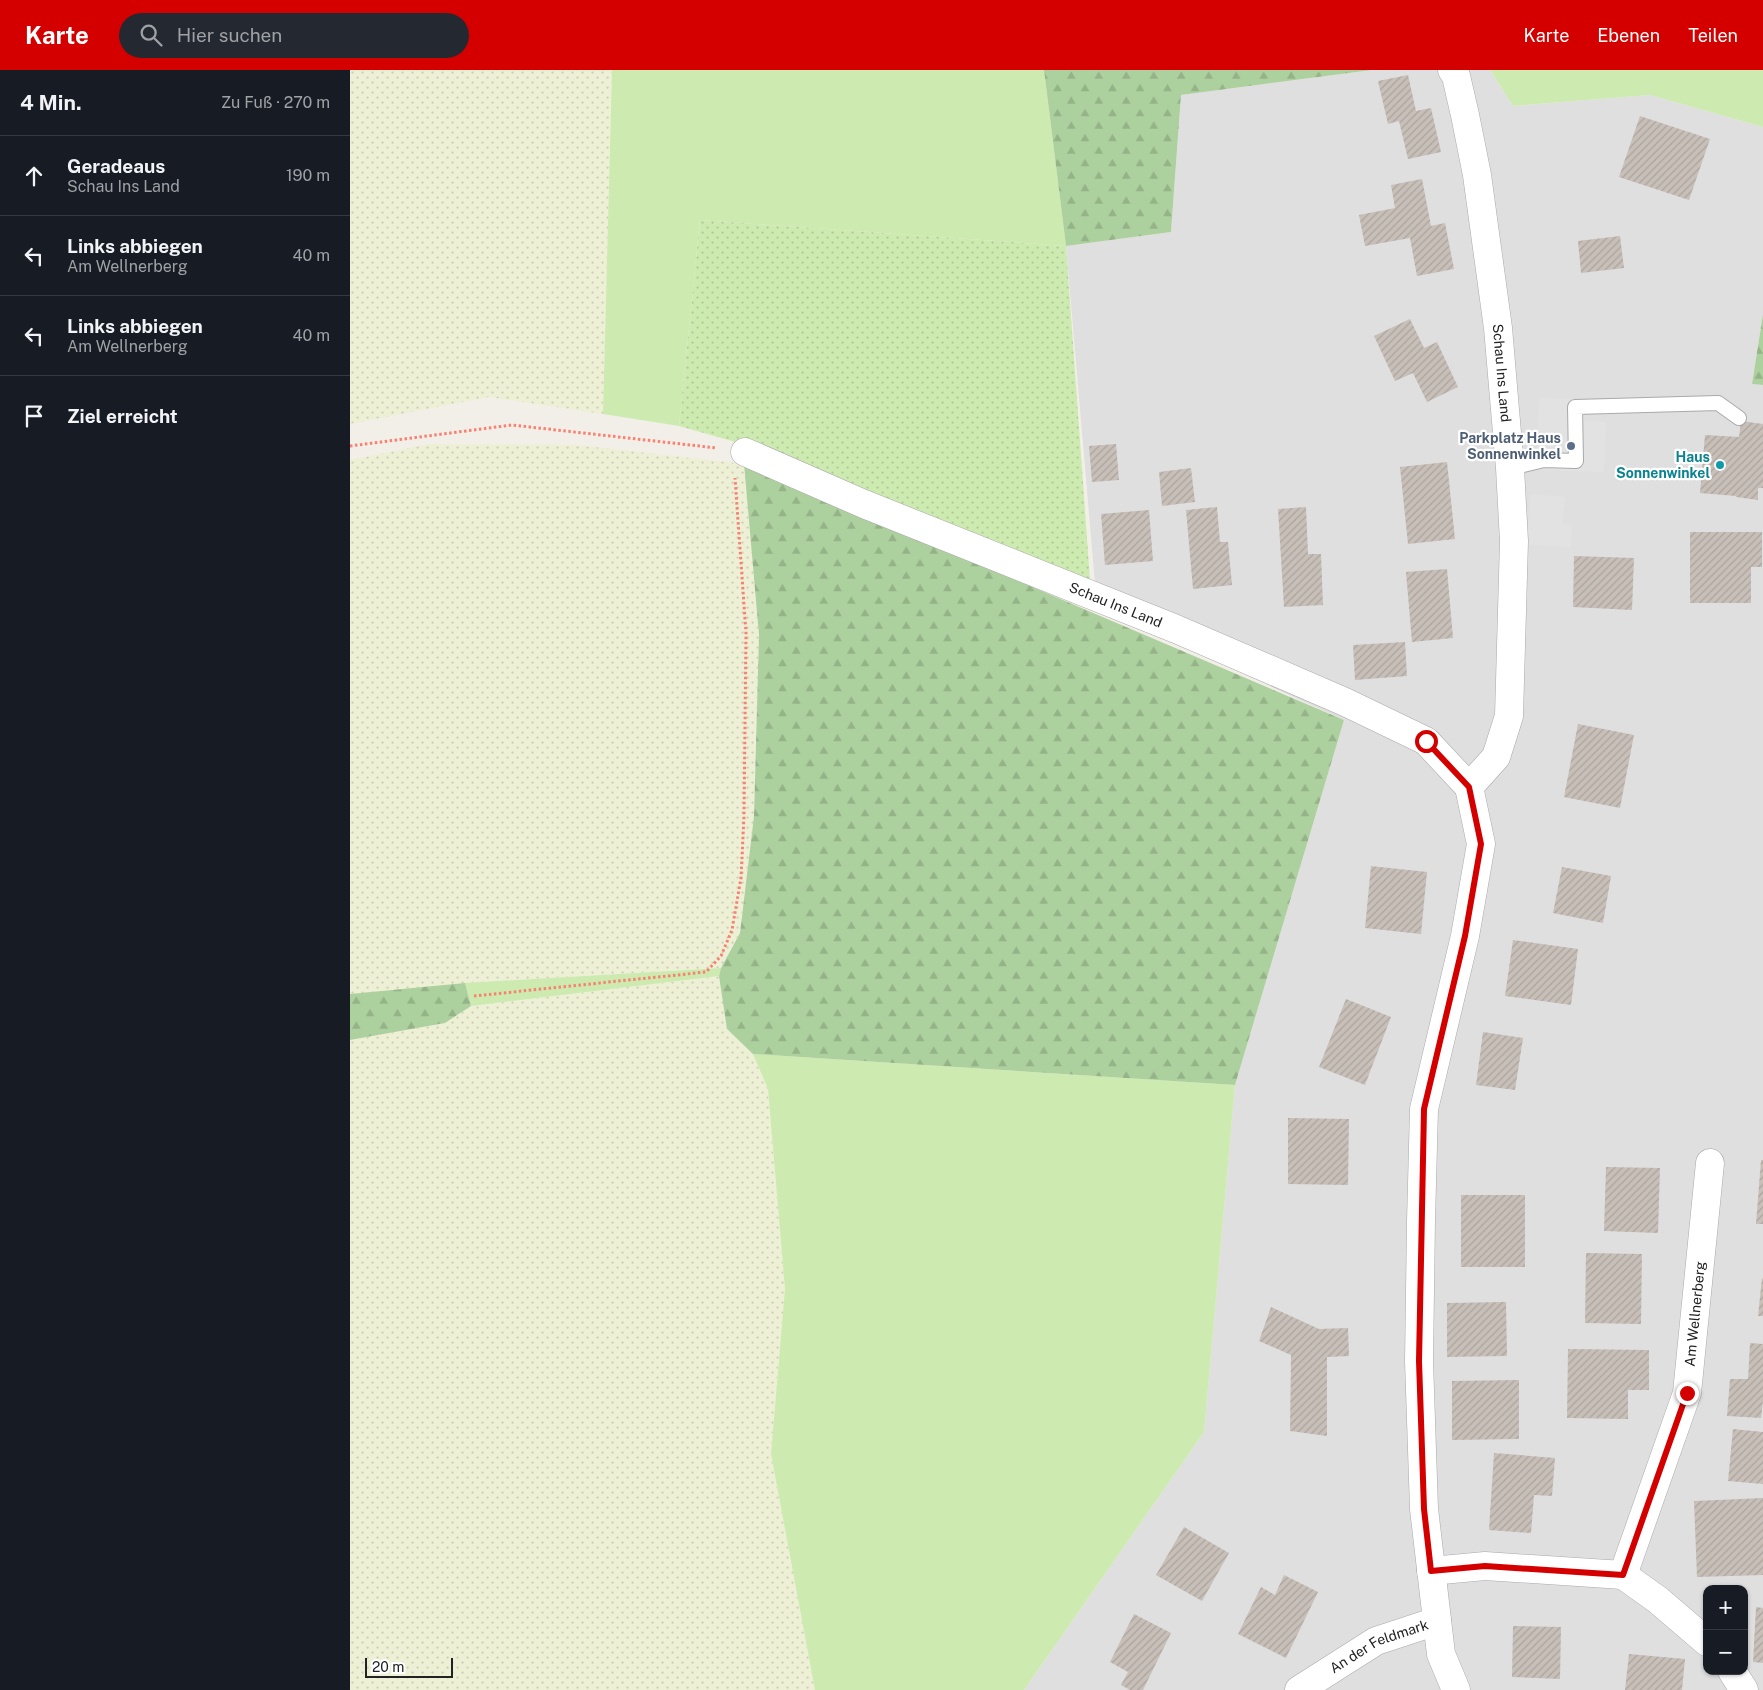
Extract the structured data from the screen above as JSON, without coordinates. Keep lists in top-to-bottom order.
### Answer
{
  "streets": {
    "street": ["Schau Ins Land", "Am Wellnerberg", "An der Feldmark"]
  },
  "places": ["Parkplatz Haus Sonnenwinkel", "Haus Sonnenwinkel"],
  "scale_bar": "20 m",
  "page": {
    "header": "Karte",
    "search": "Hier suchen",
    "nav": ["Karte", "Ebenen", "Teilen"],
    "heading": ["4 Min.", "Zu Fuß · 270 m"],
    "list": [
      ["Geradeaus", "Schau Ins Land", "190 m"],
      ["Links abbiegen", "Am Wellnerberg", "40 m"],
      ["Links abbiegen", "Am Wellnerberg", "40 m"],
      "Ziel erreicht"
    ],
    "map_buttons": ["+", "−"],
    "scale": "20 m"
  }
}
